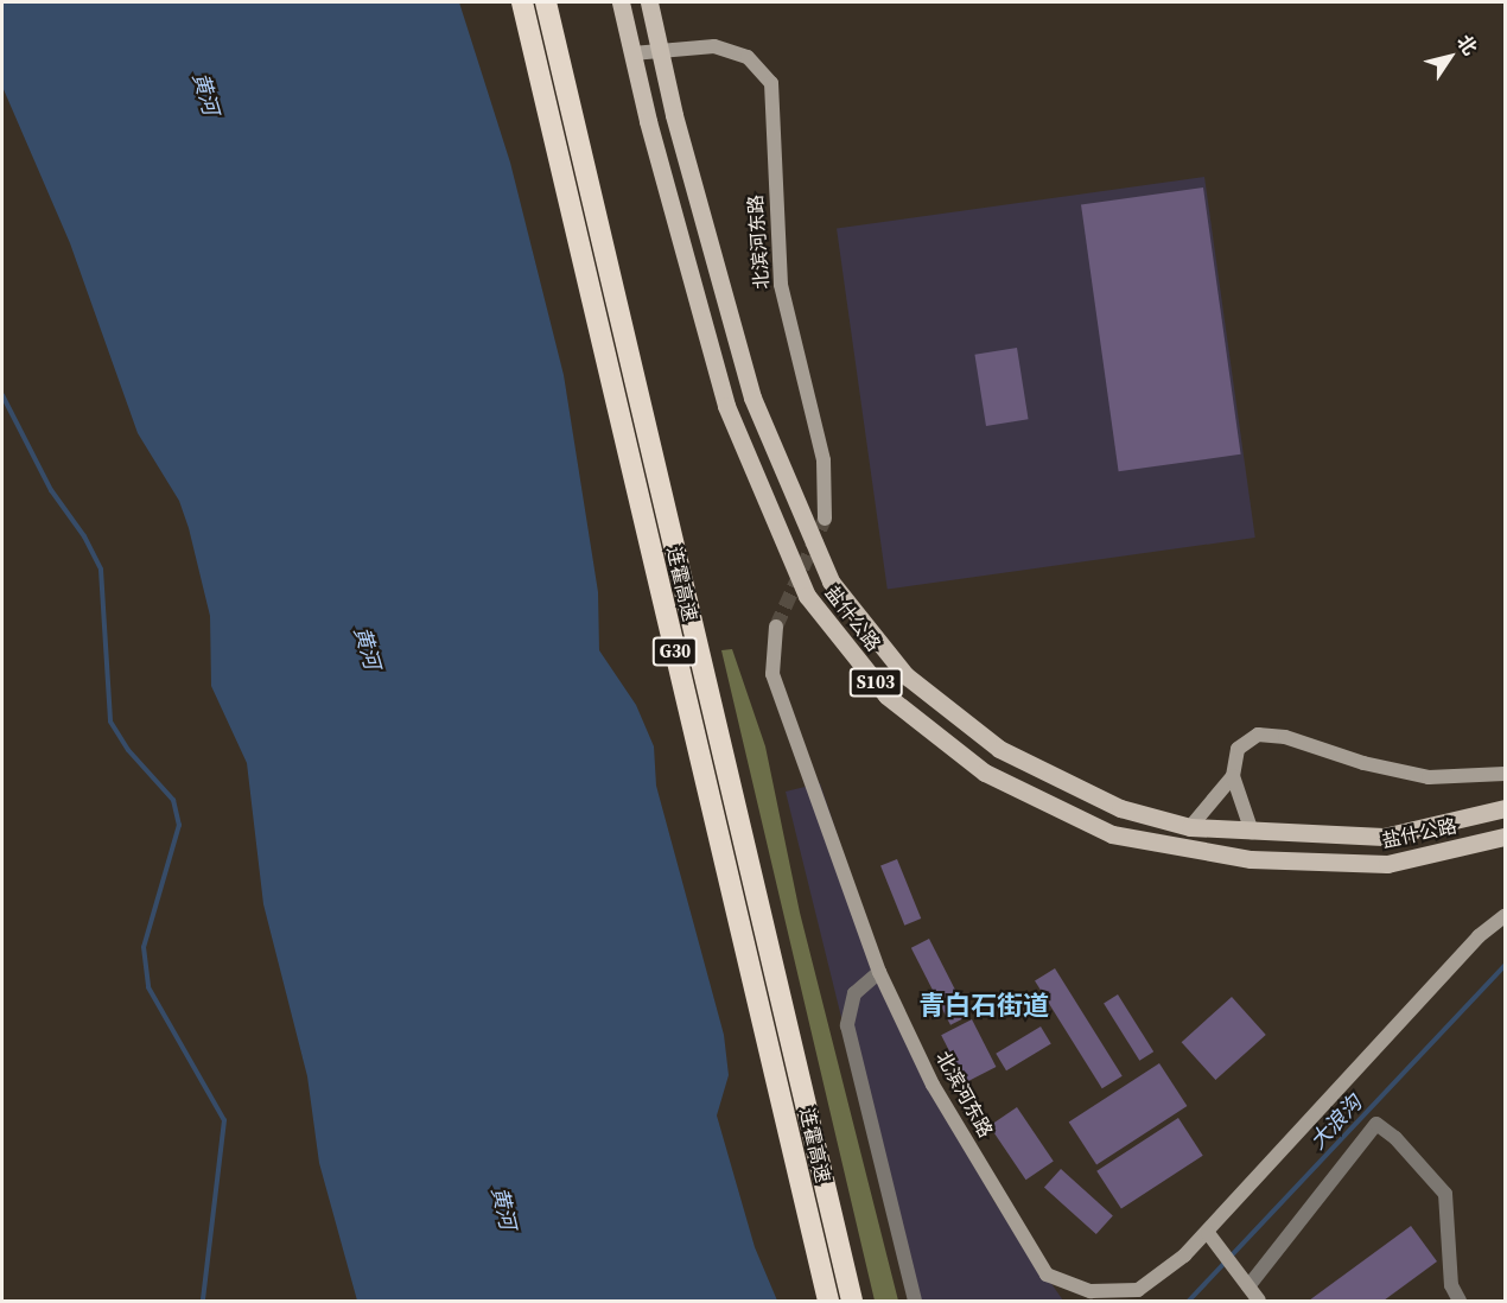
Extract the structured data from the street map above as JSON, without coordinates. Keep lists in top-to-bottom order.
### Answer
{
  "streets": {
    "highway": ["连霍高速", "G30"],
    "main road": ["盐什公路", "S103"],
    "street": ["北滨河东路"]
  },
  "crossings": [
    ["北滨河东路", "盐什公路"],
    ["北滨河东路", "S103"],
    ["盐什公路", "S103"]
  ],
  "districts": ["青白石街道"],
  "water": ["黄河", "大浪沟"],
  "north": "top right"
}
